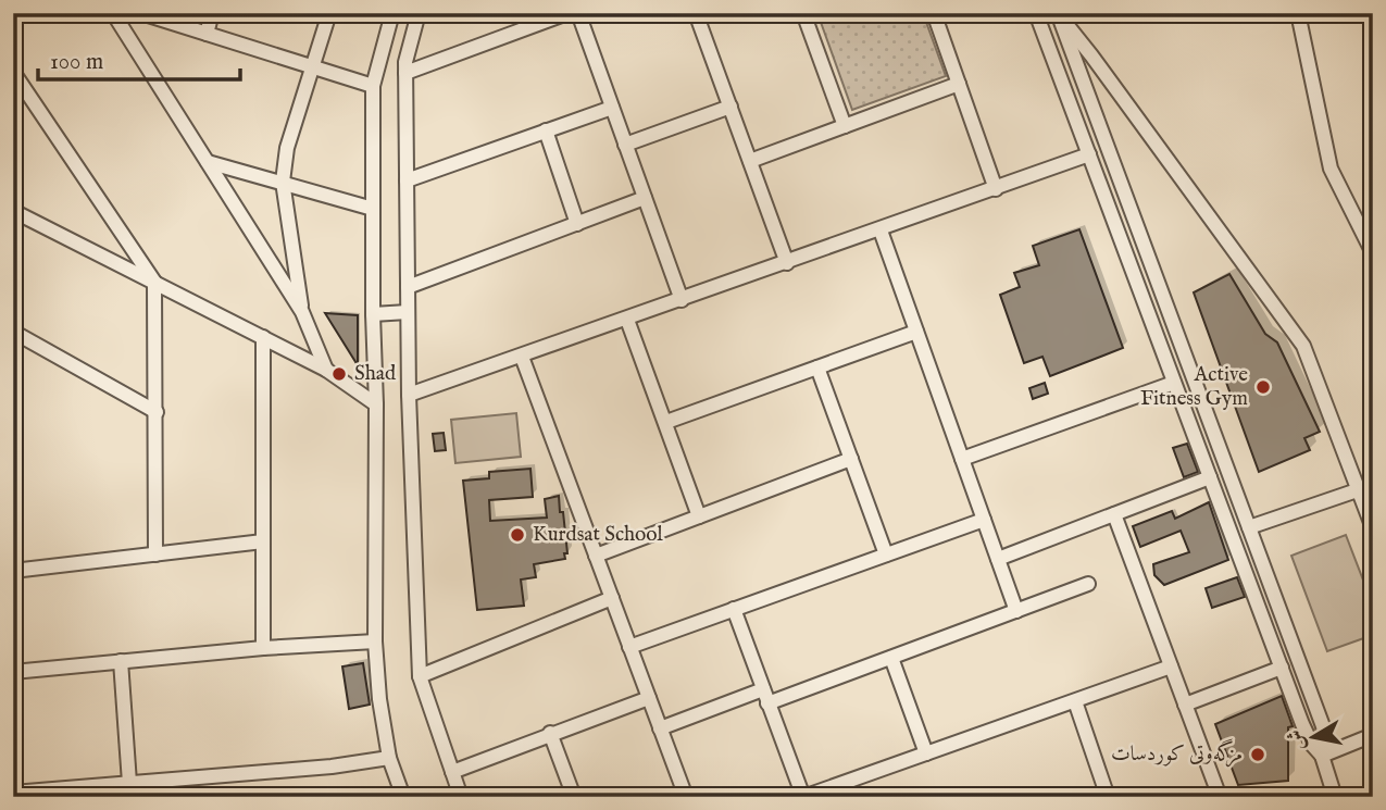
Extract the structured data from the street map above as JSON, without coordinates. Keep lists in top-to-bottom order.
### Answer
{
  "places": [
    "Shad",
    "Active Fitness Gym",
    "Kurdsat School",
    "مزگەوتی كوردسات"
  ],
  "scale_bar": "100 m",
  "north": "left"
}
